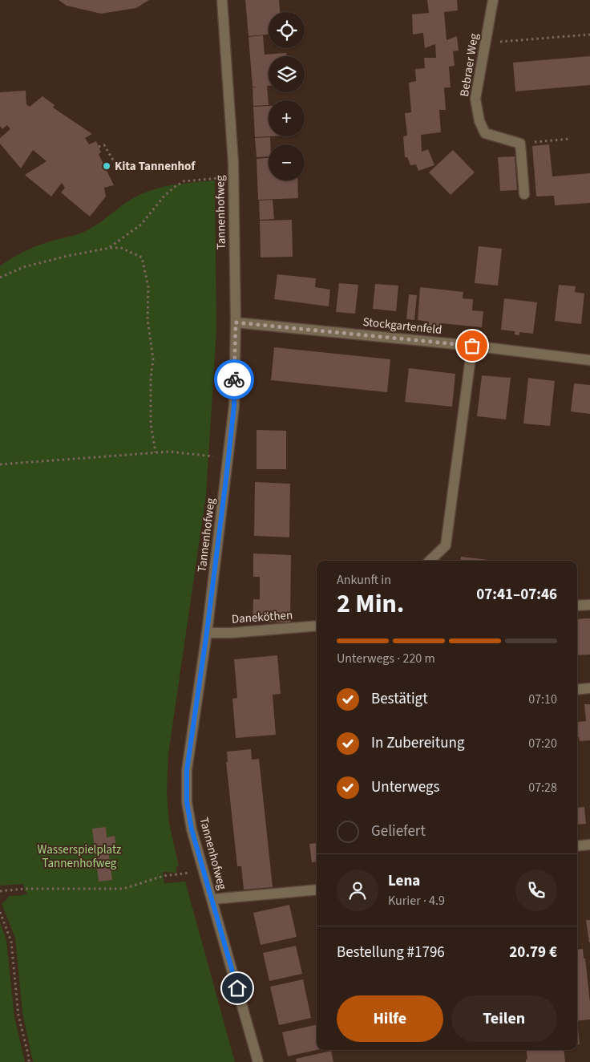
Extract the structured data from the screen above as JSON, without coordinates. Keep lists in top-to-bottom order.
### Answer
{
  "streets": {
    "street": [
      "Bebraer Weg",
      "Tannenhofweg",
      "Stockgartenfeld",
      "Daneköthen"
    ]
  },
  "crossings": [
    ["Tannenhofweg", "Stockgartenfeld"],
    ["Tannenhofweg", "Daneköthen"]
  ],
  "parks": ["Wasserspielplatz Tannenhofweg"],
  "places": ["Kita Tannenhof"],
  "page": {
    "map_buttons": ["+", "−"],
    "heading": ["2 Min.", "Ankunft in", "07:41–07:46"],
    "panel": [
      "Lena",
      "Kurier · 4.9",
      "Bestellung #1796",
      "20.79 €"
    ],
    "bar": "Unterwegs · 220 m",
    "list": [
      ["Bestätigt", "07:10"],
      ["In Zubereitung", "07:20"],
      ["Unterwegs", "07:28"],
      "Geliefert"
    ],
    "buttons": ["Hilfe", "Teilen"]
  }
}
